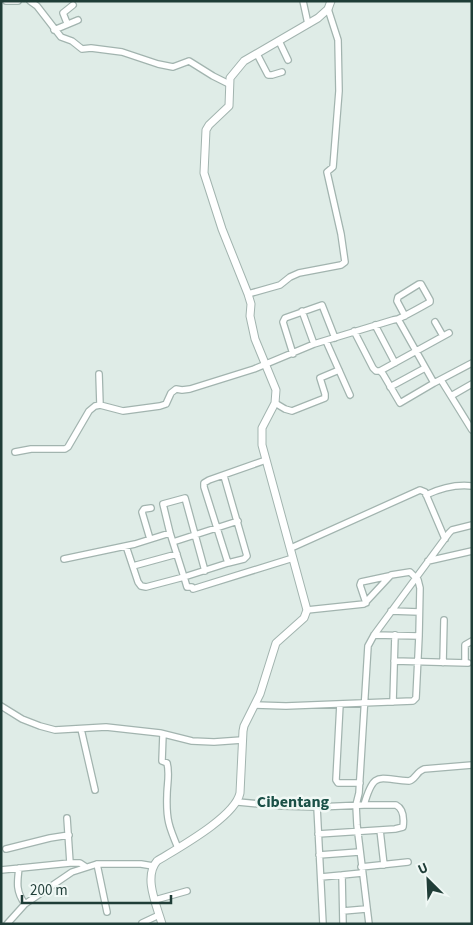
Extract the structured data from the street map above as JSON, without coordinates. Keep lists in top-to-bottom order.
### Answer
{
  "districts": ["Cibentang"],
  "scale_bar": "200 m",
  "north": "top left"
}
